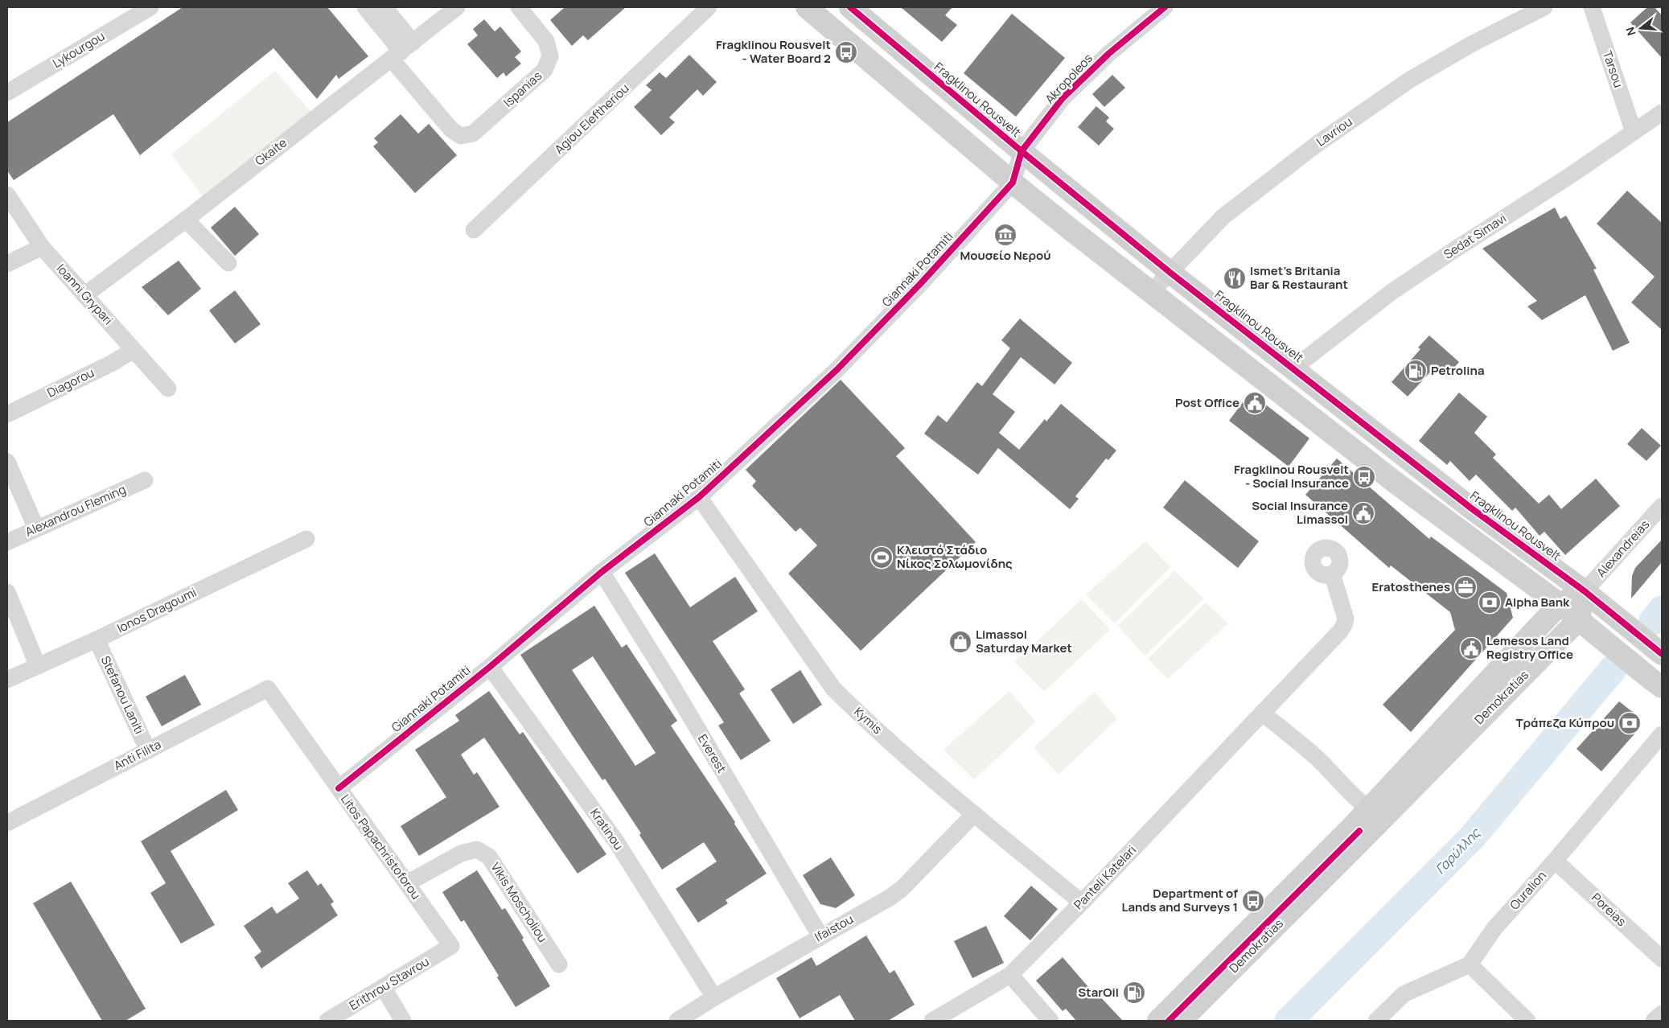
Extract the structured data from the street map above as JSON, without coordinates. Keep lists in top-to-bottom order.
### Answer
{
  "streets": {
    "main road": ["Fragklinou Rousvelt", "Demokratias"],
    "street": [
      "Lykourgou",
      "Tarsou",
      "Akropoleos",
      "Ispanias",
      "Agiou Eleftheriou",
      "Lavriou",
      "Gkaite",
      "Sedat Simavi",
      "Giannaki Potamiti",
      "Ioanni Grypari",
      "Diagorou",
      "Alexandrou Fleming",
      "Alexandreias",
      "Ionos Dragoumi",
      "Stefanou Laniti",
      "Kymis",
      "Everest",
      "Anti Filita",
      "Kratinou",
      "Litos Papachristoforou",
      "Panteli Katelari",
      "Ouralion",
      "Vikis Moscholiou",
      "Poreias",
      "Ifaistou",
      "Erithrou Stavrou"
    ]
  },
  "crossings": [
    ["Tarsou", "Sedat Simavi"],
    ["Akropoleos", "Fragklinou Rousvelt"],
    ["Akropoleos", "Giannaki Potamiti"],
    ["Ispanias", "Gkaite"],
    ["Fragklinou Rousvelt", "Lavriou"],
    ["Fragklinou Rousvelt", "Sedat Simavi"],
    ["Fragklinou Rousvelt", "Alexandreias"],
    ["Fragklinou Rousvelt", "Demokratias"],
    ["Gkaite", "Ioanni Grypari"],
    ["Giannaki Potamiti", "Kymis"],
    ["Giannaki Potamiti", "Everest"],
    ["Giannaki Potamiti", "Kratinou"],
    ["Giannaki Potamiti", "Litos Papachristoforou"],
    ["Ioanni Grypari", "Diagorou"],
    ["Alexandreias", "Demokratias"],
    ["Ionos Dragoumi", "Stefanou Laniti"],
    ["Stefanou Laniti", "Anti Filita"],
    ["Kymis", "Panteli Katelari"],
    ["Kymis", "Ifaistou"],
    ["Everest", "Ifaistou"],
    ["Anti Filita", "Litos Papachristoforou"],
    ["Kratinou", "Ifaistou"],
    ["Litos Papachristoforou", "Vikis Moscholiou"],
    ["Litos Papachristoforou", "Erithrou Stavrou"],
    ["Ouralion", "Poreias"]
  ],
  "water": ["Γαρύλλης"],
  "places": {
    "bus stop": ["Fragklinou Rousvelt - Water Board 2", "Fragklinou Rousvelt - Social Insurance", "Department of Lands and Surveys 1"],
    "museum": ["Μουσείο Νερού"],
    "restaurant": ["Ismet's Britania Bar & Restaurant"],
    "fuel station": ["Petrolina", "StarOil"],
    "public building": ["Post Office", "Social Insurance Limassol", "Lemesos Land Registry Office"],
    "sports": ["Κλειστό Στάδιο Νίκος Σολωμονίδης"],
    "office": ["Eratosthenes"],
    "bank": ["Alpha Bank", "Τράπεζα Κύπρου"],
    "shop": ["Limassol Saturday Market"]
  },
  "north": "left"
}
